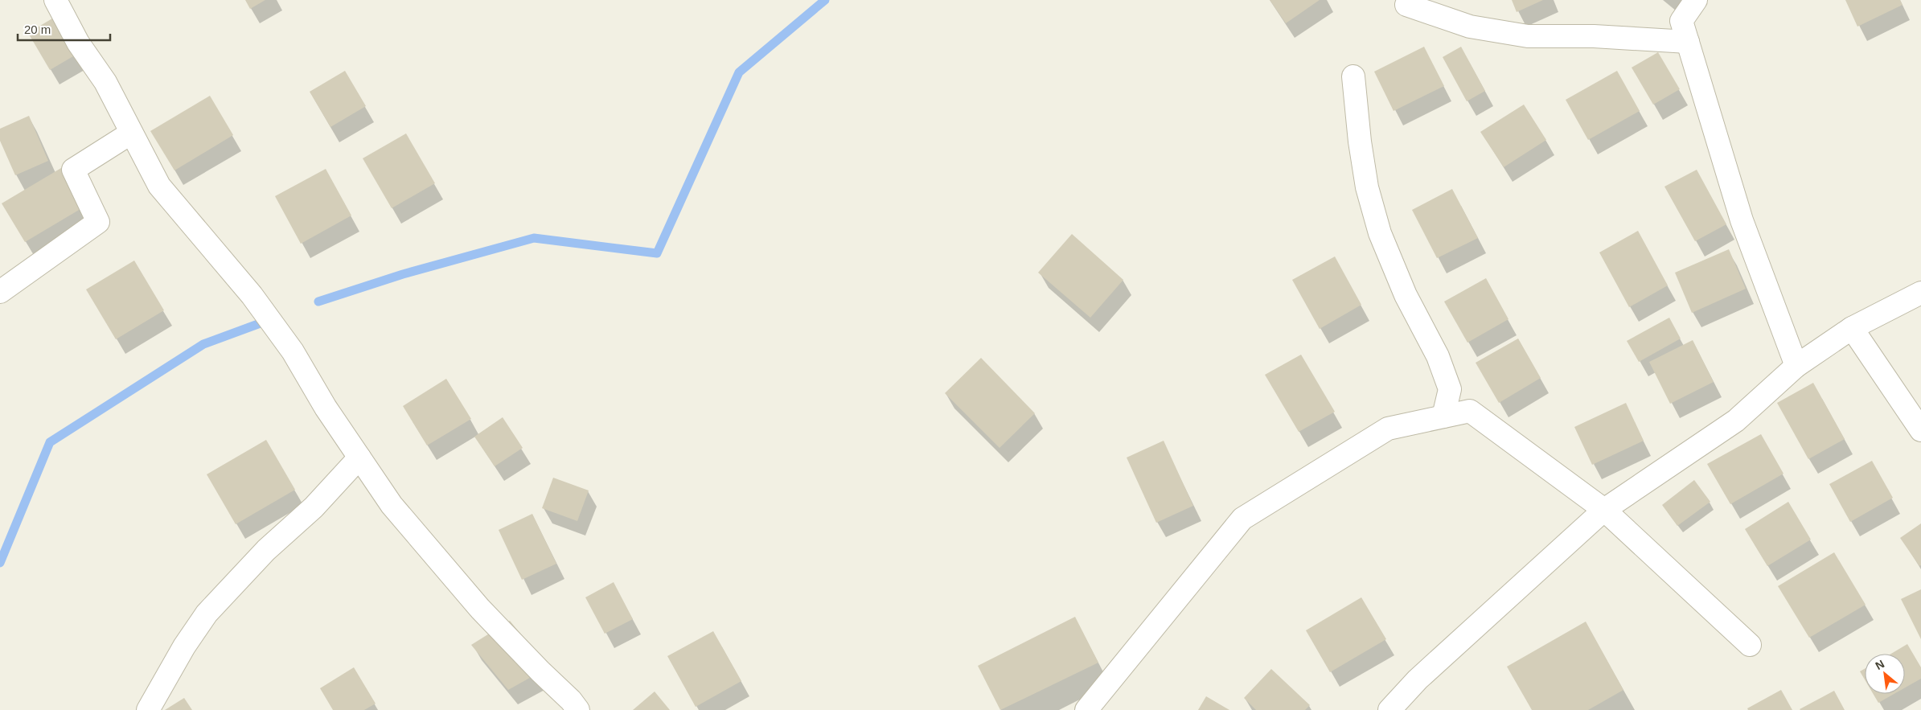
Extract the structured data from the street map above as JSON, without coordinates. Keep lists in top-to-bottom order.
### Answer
{
  "scale_bar": "20 m",
  "north": "top left"
}
